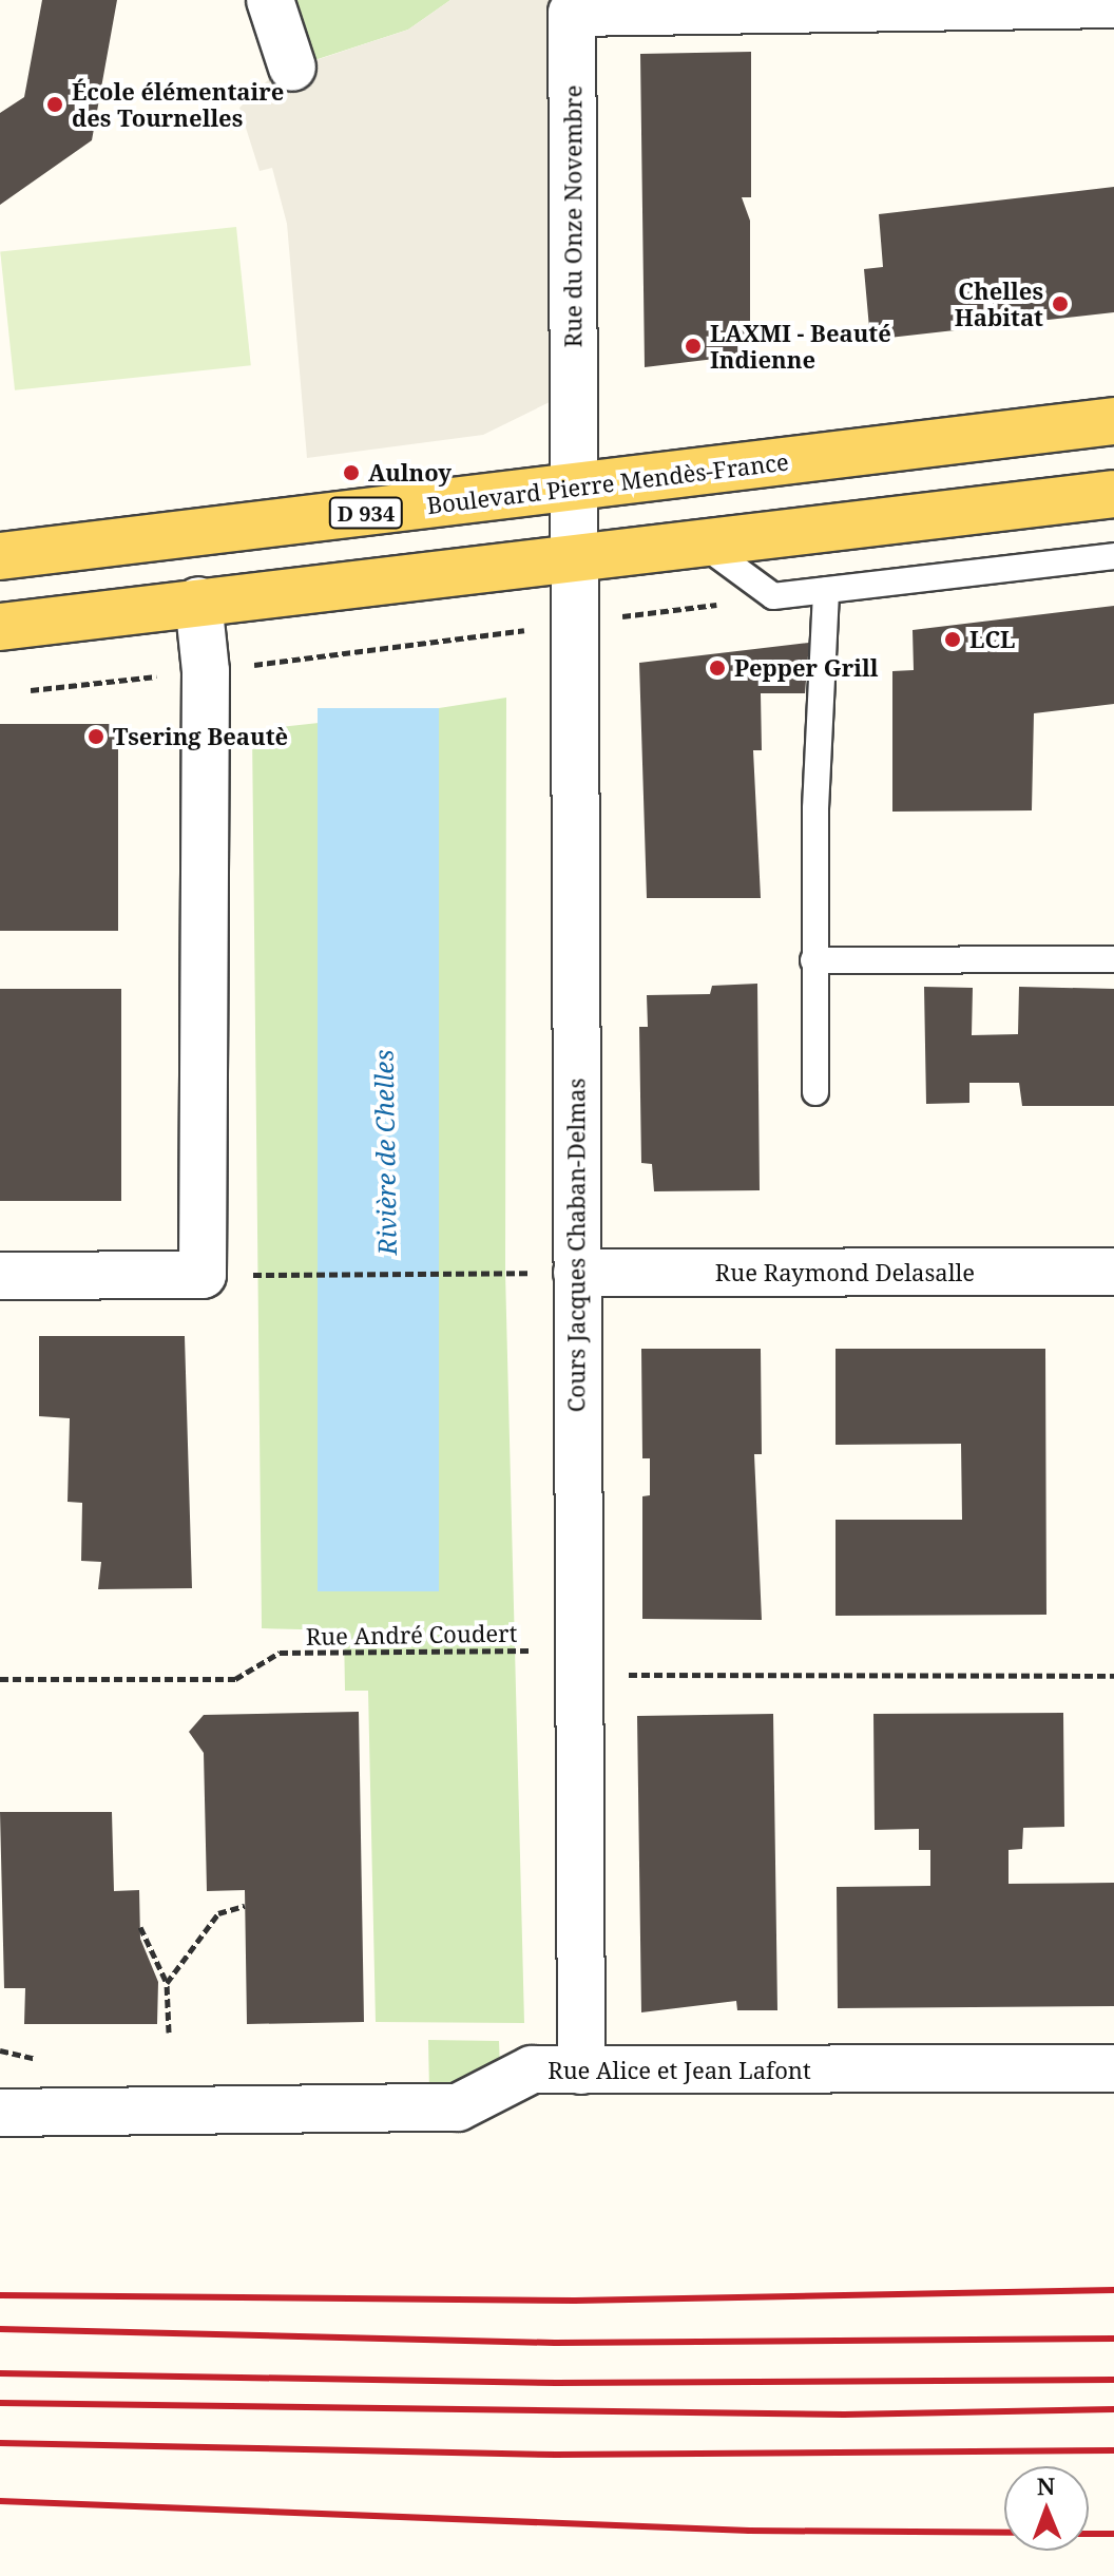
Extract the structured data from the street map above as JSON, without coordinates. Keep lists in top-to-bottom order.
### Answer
{
  "streets": {
    "main road": ["Boulevard Pierre Mendès-France", "D 934"],
    "street": [
      "Rue du Onze Novembre",
      "Cours Jacques Chaban-Delmas",
      "Rue Raymond Delasalle",
      "Rue Alice et Jean Lafont"
    ],
    "path": ["Rue André Coudert"]
  },
  "crossings": [
    ["Rue du Onze Novembre", "Cours Jacques Chaban-Delmas"],
    ["Boulevard Pierre Mendès-France", "Cours Jacques Chaban-Delmas"],
    ["Cours Jacques Chaban-Delmas", "Rue Raymond Delasalle"],
    ["Cours Jacques Chaban-Delmas", "Rue André Coudert"],
    ["Cours Jacques Chaban-Delmas", "Rue Alice et Jean Lafont"]
  ],
  "water": ["Rivière de Chelles"],
  "places": [
    "École élémentaire des Tournelles",
    "Chelles Habitat",
    "LAXMI - Beauté Indienne",
    "Aulnoy",
    "LCL",
    "Pepper Grill",
    "Tsering Beautè"
  ],
  "north": "top"
}
